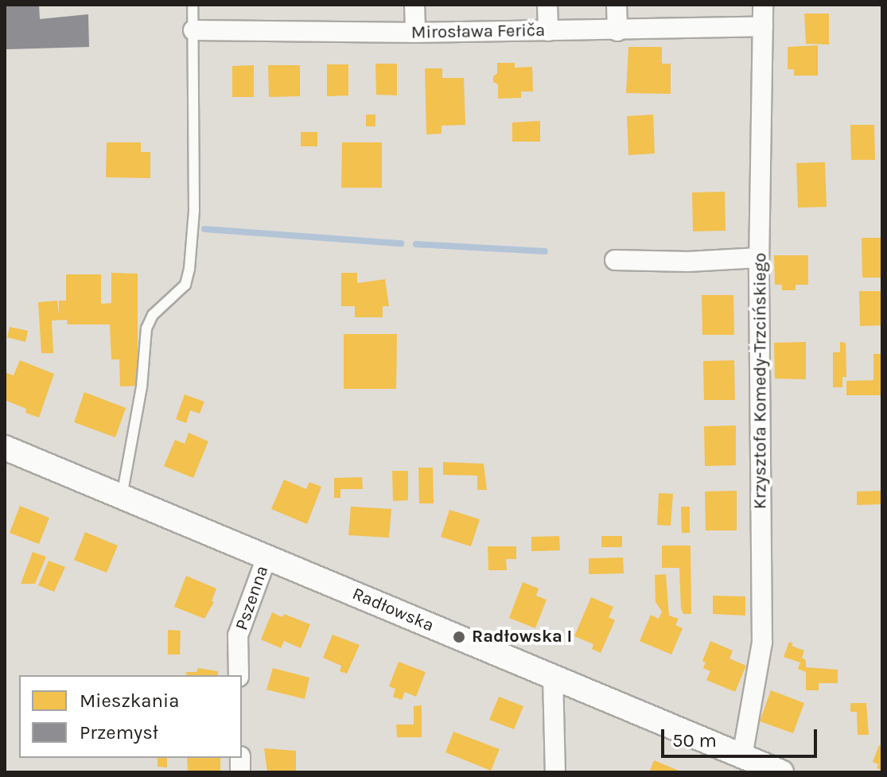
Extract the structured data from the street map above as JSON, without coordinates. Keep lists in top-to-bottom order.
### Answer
{
  "streets": {
    "street": [
      "Mirosława Feriča",
      "Krzysztofa Komedy-Trzcińskiego",
      "Pszenna",
      "Radłowska"
    ]
  },
  "crossings": [
    ["Mirosława Feriča", "Krzysztofa Komedy-Trzcińskiego"],
    ["Krzysztofa Komedy-Trzcińskiego", "Radłowska"],
    ["Pszenna", "Radłowska"]
  ],
  "places": ["Radłowska I"],
  "legend": ["Mieszkania", "Przemysł"],
  "scale_bar": "50 m"
}
